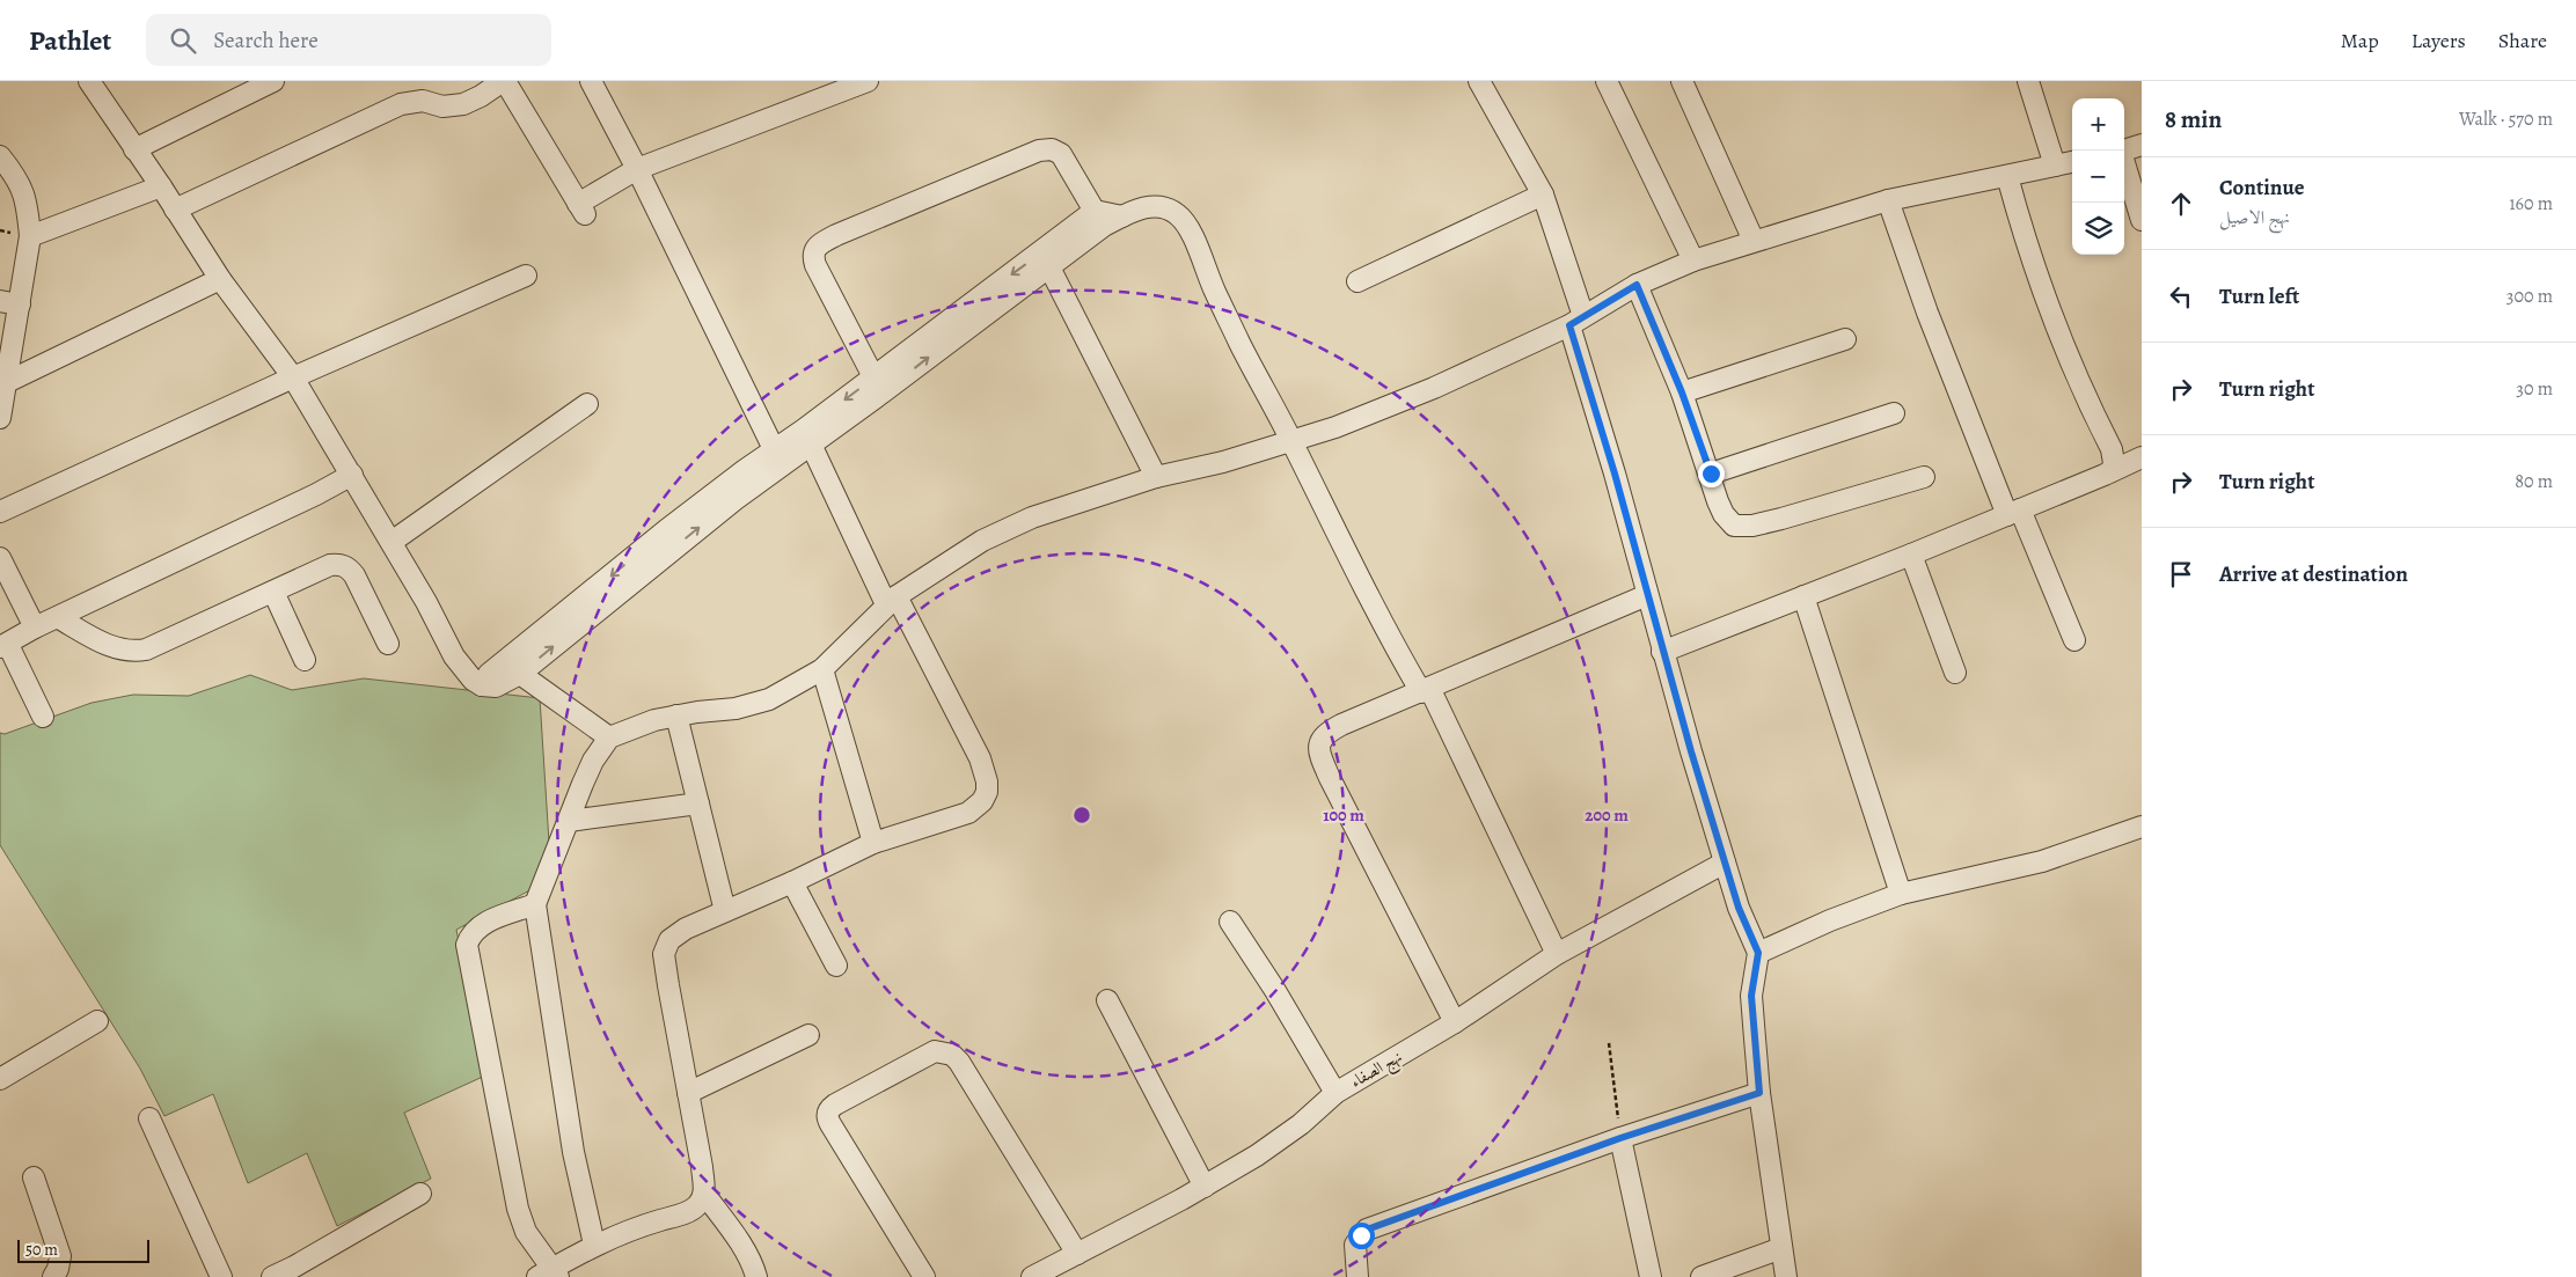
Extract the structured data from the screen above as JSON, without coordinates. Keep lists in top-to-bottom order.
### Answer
{
  "streets": {
    "street": ["نهج الصفاء"]
  },
  "scale_bar": "50 m",
  "page": {
    "header": "Pathlet",
    "search": "Search here",
    "nav": ["Map", "Layers", "Share"],
    "heading": ["8 min", "Walk · 570 m"],
    "map_buttons": ["+", "−"],
    "list": [
      ["Continue", "نهج الاصيل", "160 m"],
      ["Turn left", "300 m"],
      ["Turn right", "30 m"],
      ["Turn right", "80 m"],
      "Arrive at destination"
    ],
    "scale": "50 m"
  },
  "rings": ["100 m", "200 m"]
}
